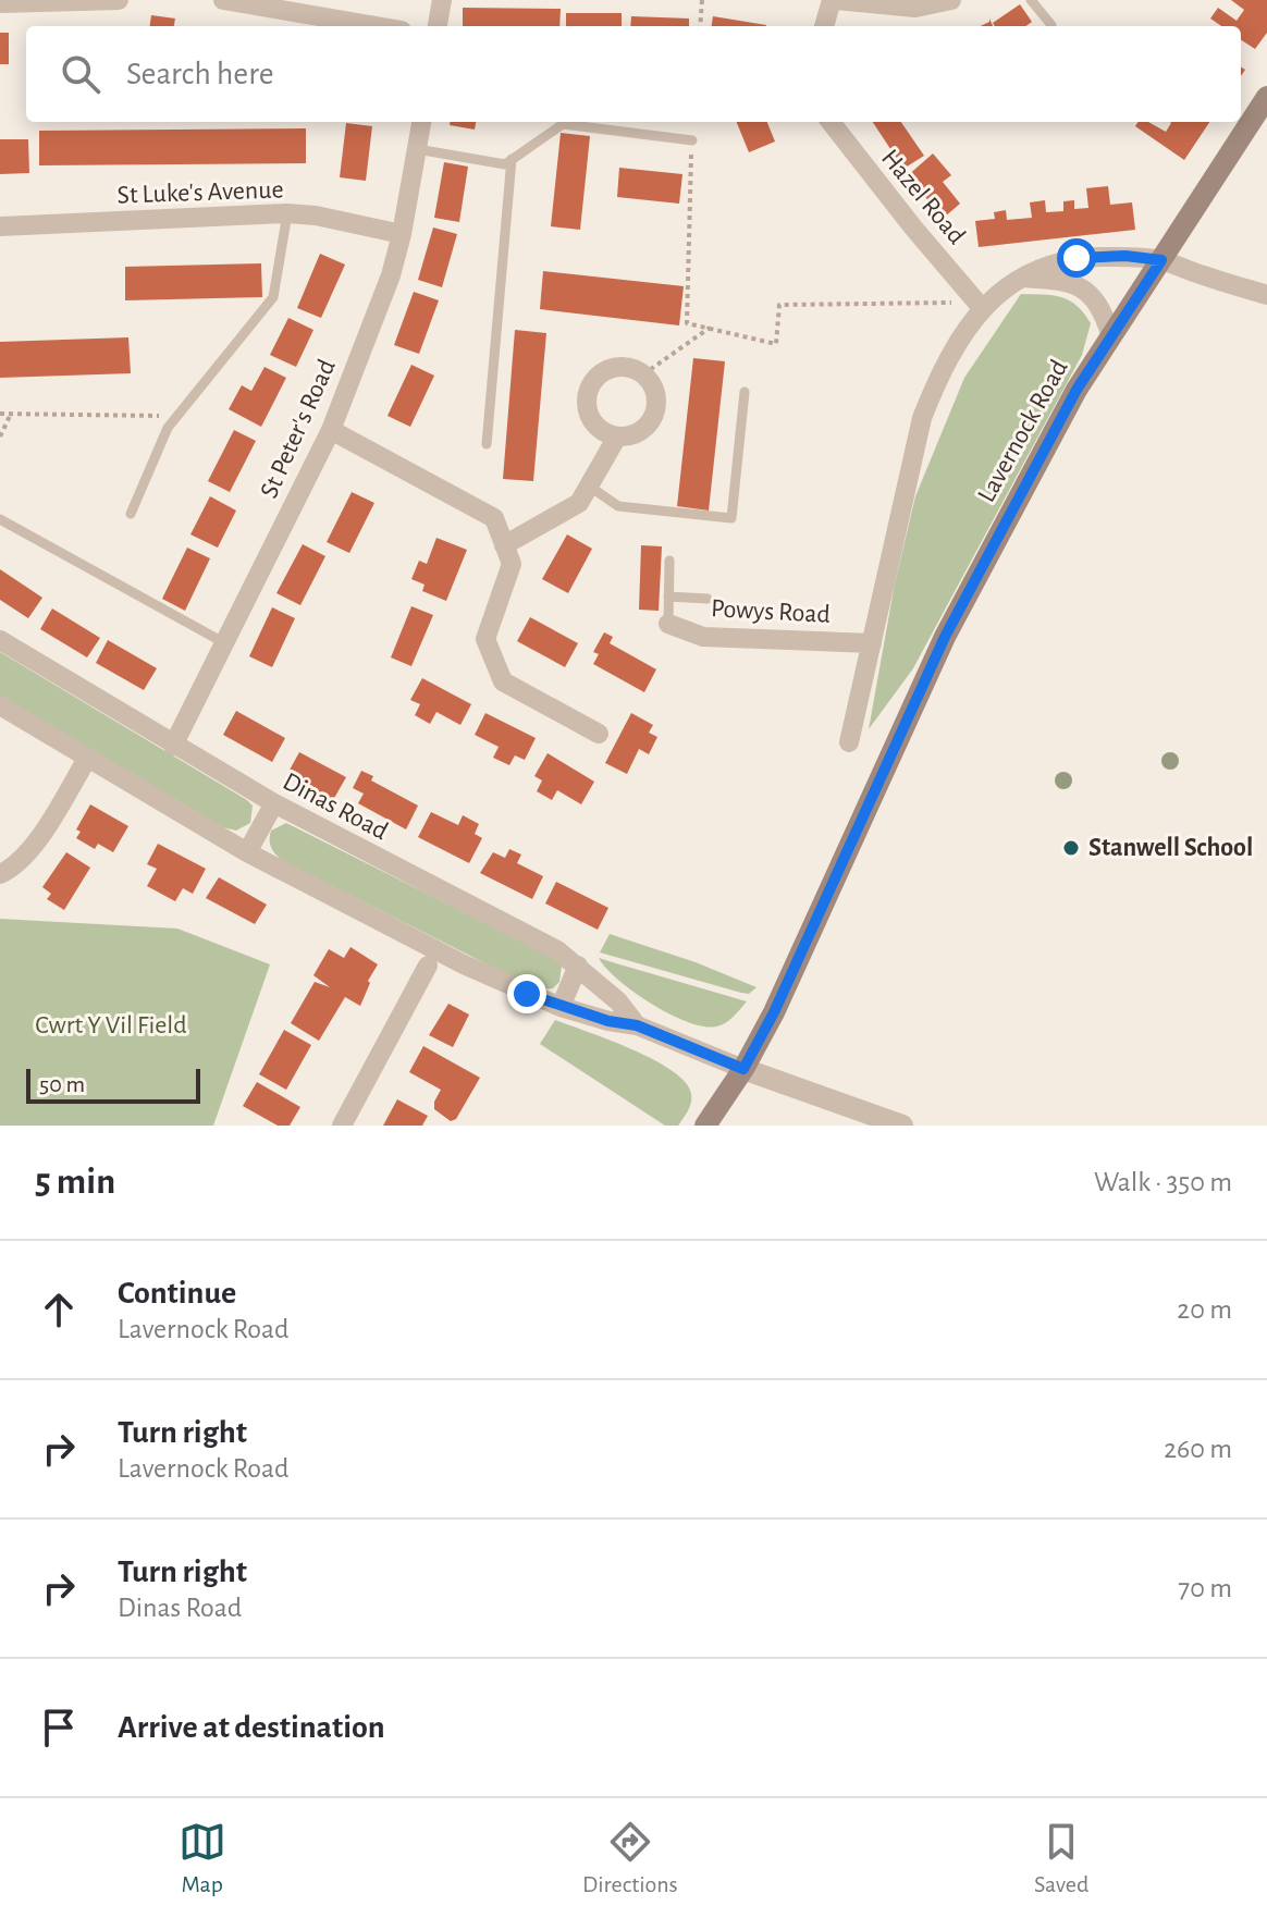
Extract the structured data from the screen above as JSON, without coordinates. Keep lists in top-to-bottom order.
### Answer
{
  "streets": {
    "main road": ["Lavernock Road"],
    "street": [
      "St Luke's Avenue",
      "Hazel Road",
      "St Peter's Road",
      "Powys Road",
      "Dinas Road"
    ]
  },
  "crossings": [
    ["St Luke's Avenue", "St Peter's Road"],
    ["St Peter's Road", "Dinas Road"],
    ["Lavernock Road", "Dinas Road"]
  ],
  "parks": ["Cwrt Y Vil Field"],
  "places": ["Stanwell School"],
  "scale_bar": "50 m",
  "page": {
    "search": "Search here",
    "scale": "50 m",
    "heading": ["5 min", "Walk · 350 m"],
    "list": [
      ["Continue", "Lavernock Road", "20 m"],
      ["Turn right", "Lavernock Road", "260 m"],
      ["Turn right", "Dinas Road", "70 m"],
      "Arrive at destination"
    ],
    "nav": ["Map", "Directions", "Saved"]
  }
}
